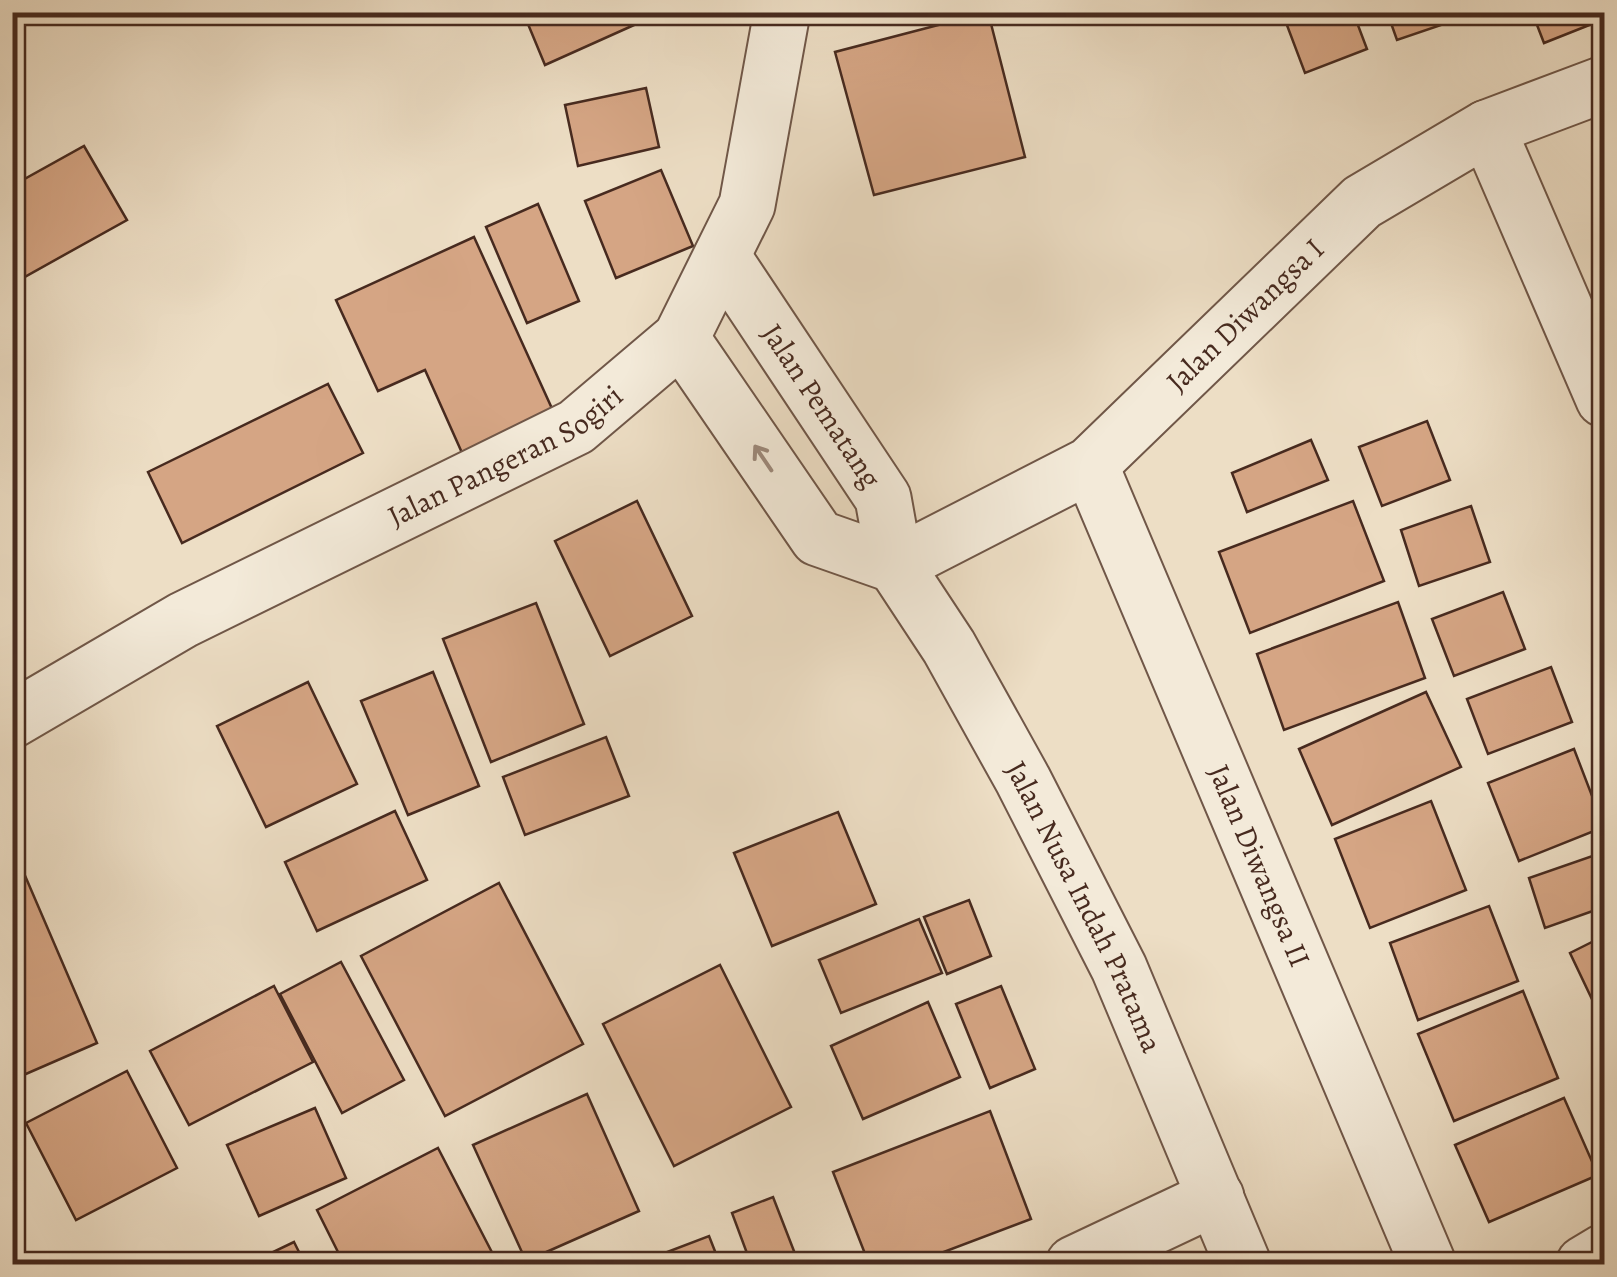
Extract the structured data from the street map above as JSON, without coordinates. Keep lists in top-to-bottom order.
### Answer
{
  "streets": {
    "street": [
      "Jalan Diwangsa I",
      "Jalan Pematang",
      "Jalan Pangeran Sogiri",
      "Jalan Diwangsa II",
      "Jalan Nusa Indah Pratama"
    ]
  },
  "crossings": [
    ["Jalan Diwangsa I", "Jalan Pematang"],
    ["Jalan Diwangsa I", "Jalan Diwangsa II"],
    ["Jalan Diwangsa I", "Jalan Nusa Indah Pratama"],
    ["Jalan Pematang", "Jalan Pangeran Sogiri"],
    ["Jalan Pematang", "Jalan Nusa Indah Pratama"]
  ]
}
